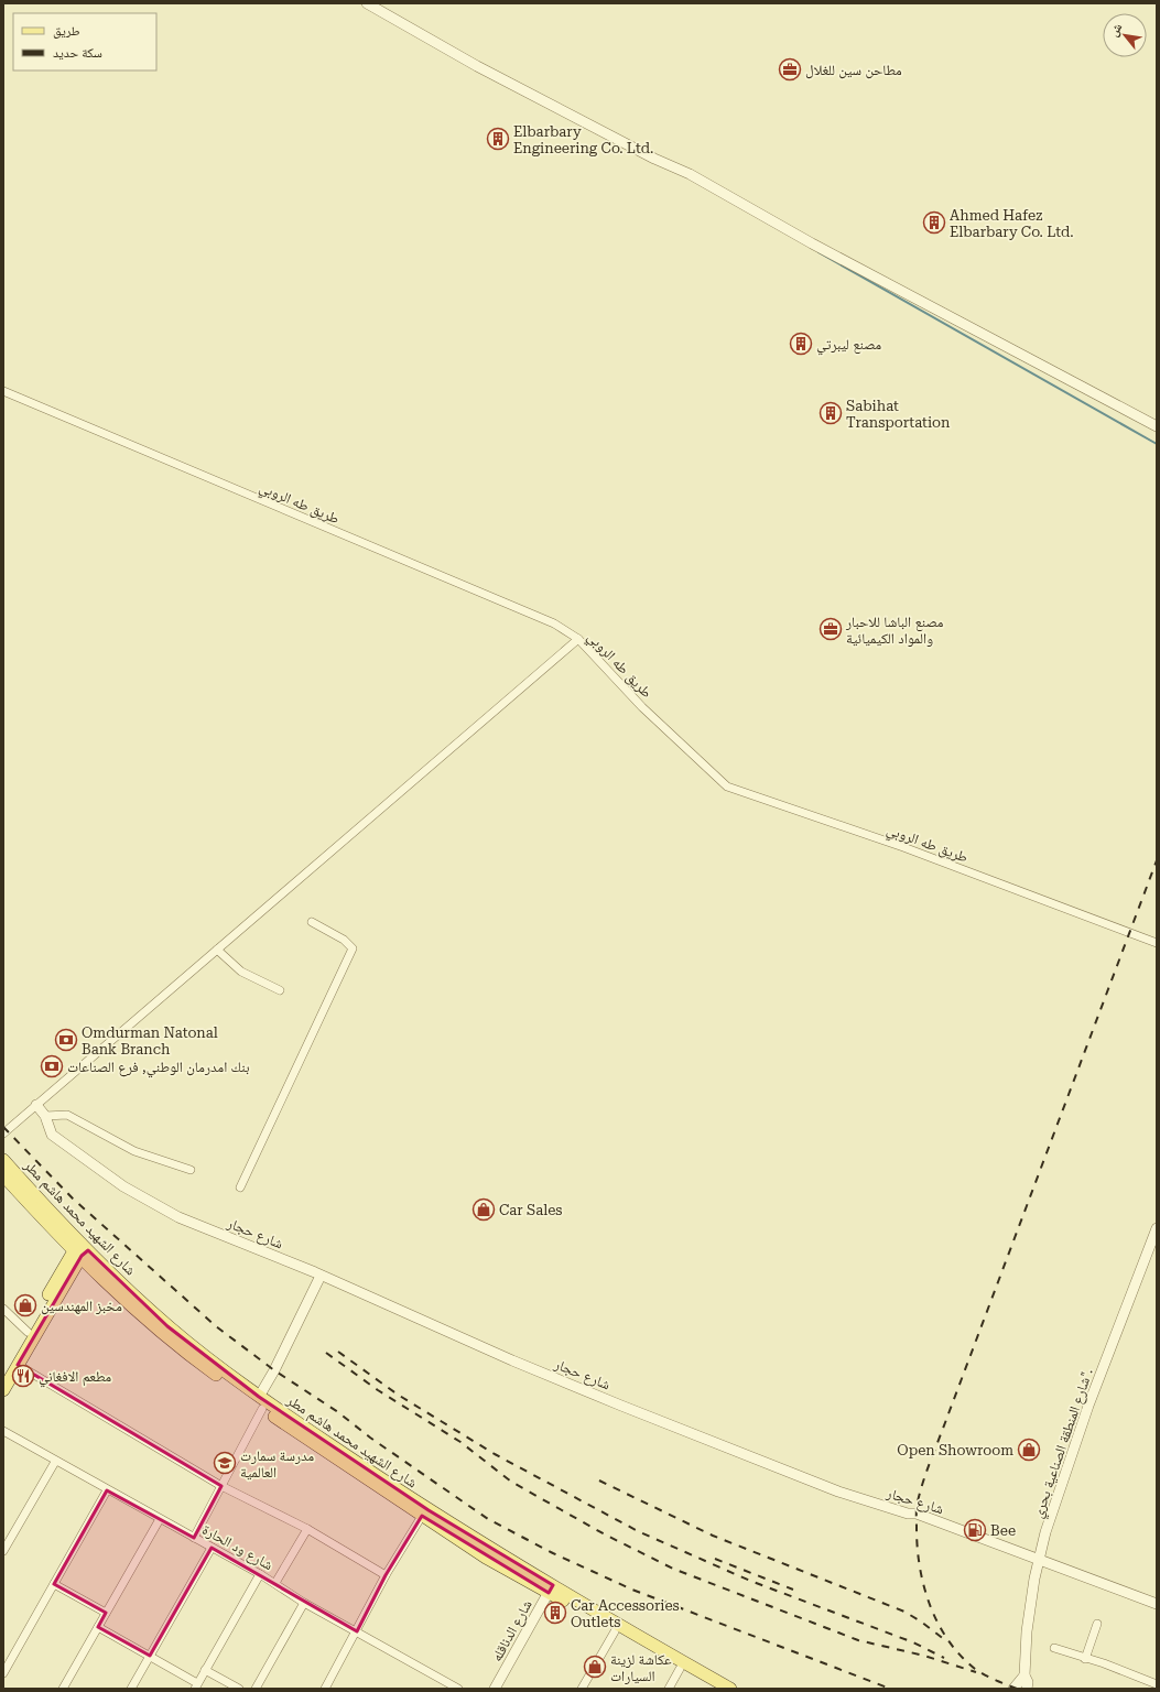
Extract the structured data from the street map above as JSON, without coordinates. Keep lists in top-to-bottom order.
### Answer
{
  "streets": {
    "main road": ["شارع الشهيد محمد هاشم مطر"],
    "street": [
      "طريق طه الروبي",
      "شارع حجار",
      "شارع المنطقة الصناعية بحري\".",
      "شارع ود الحارة",
      "شارع الدناقله"
    ]
  },
  "crossings": [
    ["شارع الشهيد محمد هاشم مطر", "شارع الدناقله"],
    ["شارع حجار", "شارع المنطقة الصناعية بحري\"."]
  ],
  "places": {
    "office": ["مطاحن سين للغلال", "مصنع الباشا للاحبار والمواد الكيميائية"],
    "building": [
      "Elbarbary Engineering Co. Ltd.",
      "Ahmed Hafez Elbarbary Co. Ltd.",
      "مصنع ليبرتي",
      "Sabihat Transportation",
      "Car Accessories Outlets"
    ],
    "bank": ["Omdurman Natonal Bank Branch", "بنك امدرمان الوطني, فرع الصناعات"],
    "shop": [
      "Car Sales",
      "مخبز المهندسين",
      "Open Showroom",
      "عكاشة لزينة السيارات"
    ],
    "restaurant": ["مطعم الافغاني"],
    "school or university": ["مدرسة سمارت العالمية"],
    "fuel station": ["Bee"]
  },
  "legend": ["طريق", "سكة حديد"],
  "north": "top left"
}
